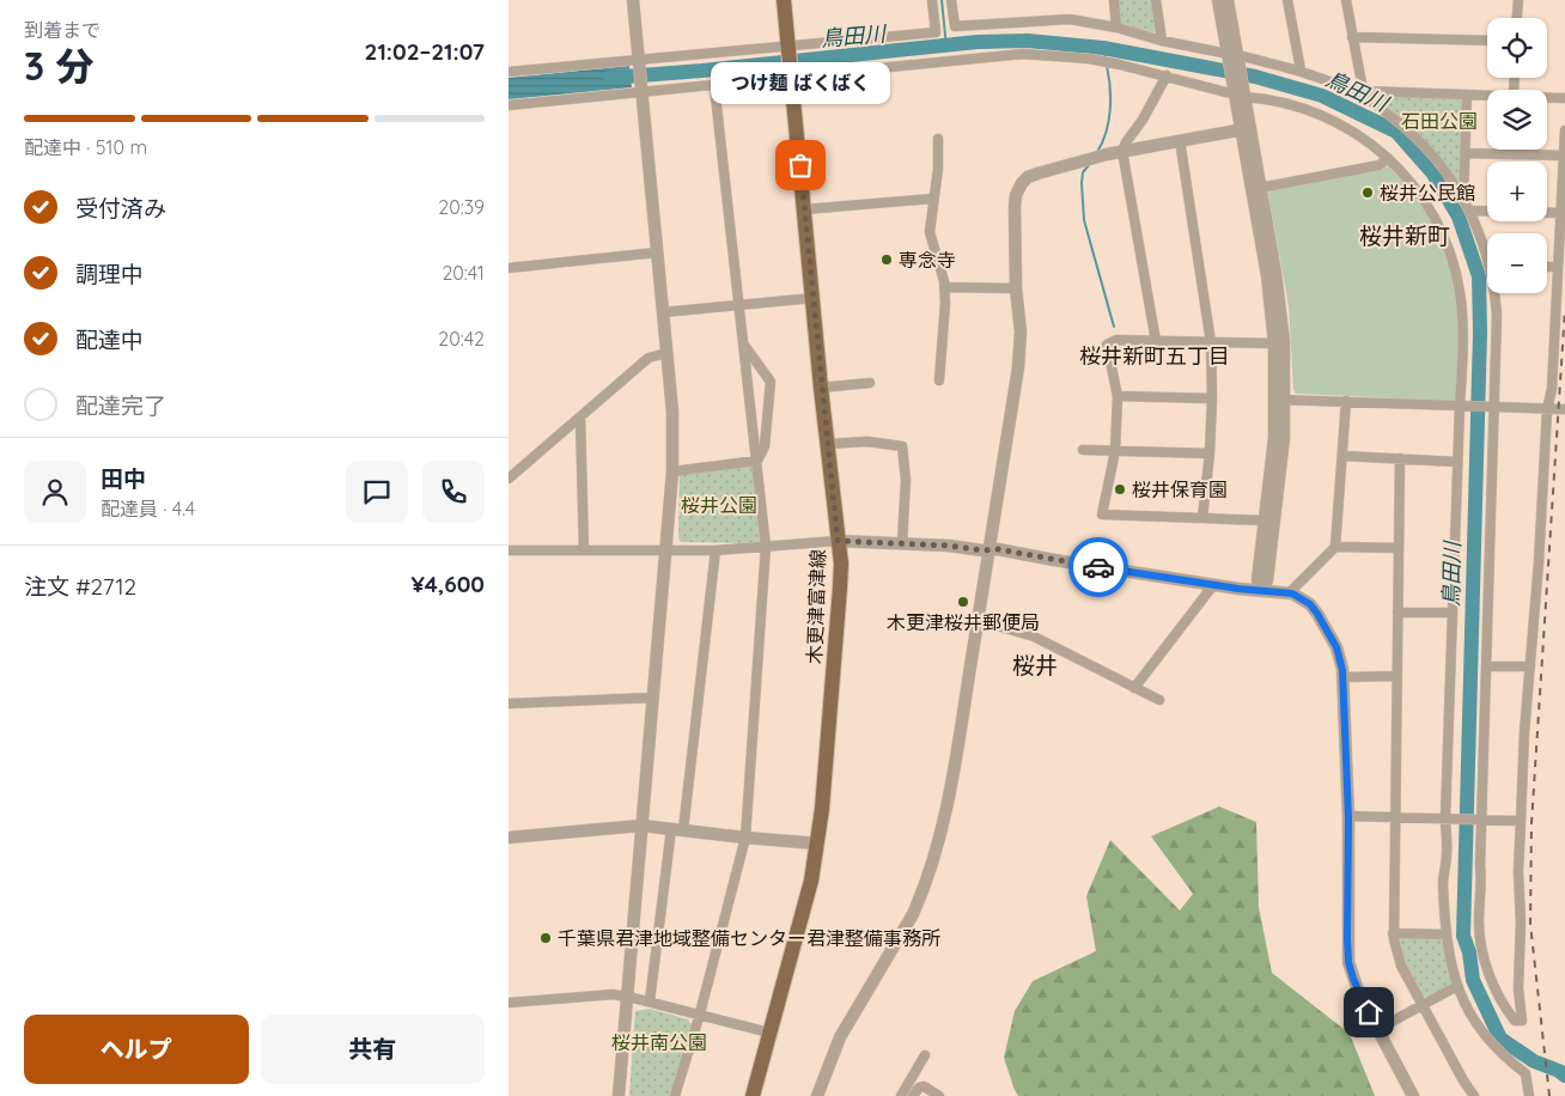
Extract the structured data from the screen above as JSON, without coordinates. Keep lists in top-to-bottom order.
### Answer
{
  "streets": {
    "main road": ["木更津富津線"]
  },
  "districts": ["桜井新町", "桜井新町五丁目", "桜井"],
  "water": ["鳥田川"],
  "parks": ["石田公園", "桜井公園", "桜井南公園"],
  "places": [
    "つけ麺 ばくばく",
    "桜井公民館",
    "専念寺",
    "桜井保育園",
    "木更津桜井郵便局",
    "千葉県君津地域整備センター君津整備事務所"
  ],
  "page": {
    "heading": ["3 分", "到着まで", "21:02–21:07"],
    "panel": [
      "田中",
      "配達員 · 4.4",
      "注文 #2712",
      "¥4,600"
    ],
    "map_buttons": ["+", "−"],
    "bubble": "つけ麺 ばくばく",
    "bar": "配達中 · 510 m",
    "list": [
      ["受付済み", "20:39"],
      ["調理中", "20:41"],
      ["配達中", "20:42"],
      "配達完了"
    ],
    "buttons": ["ヘルプ", "共有"]
  }
}
